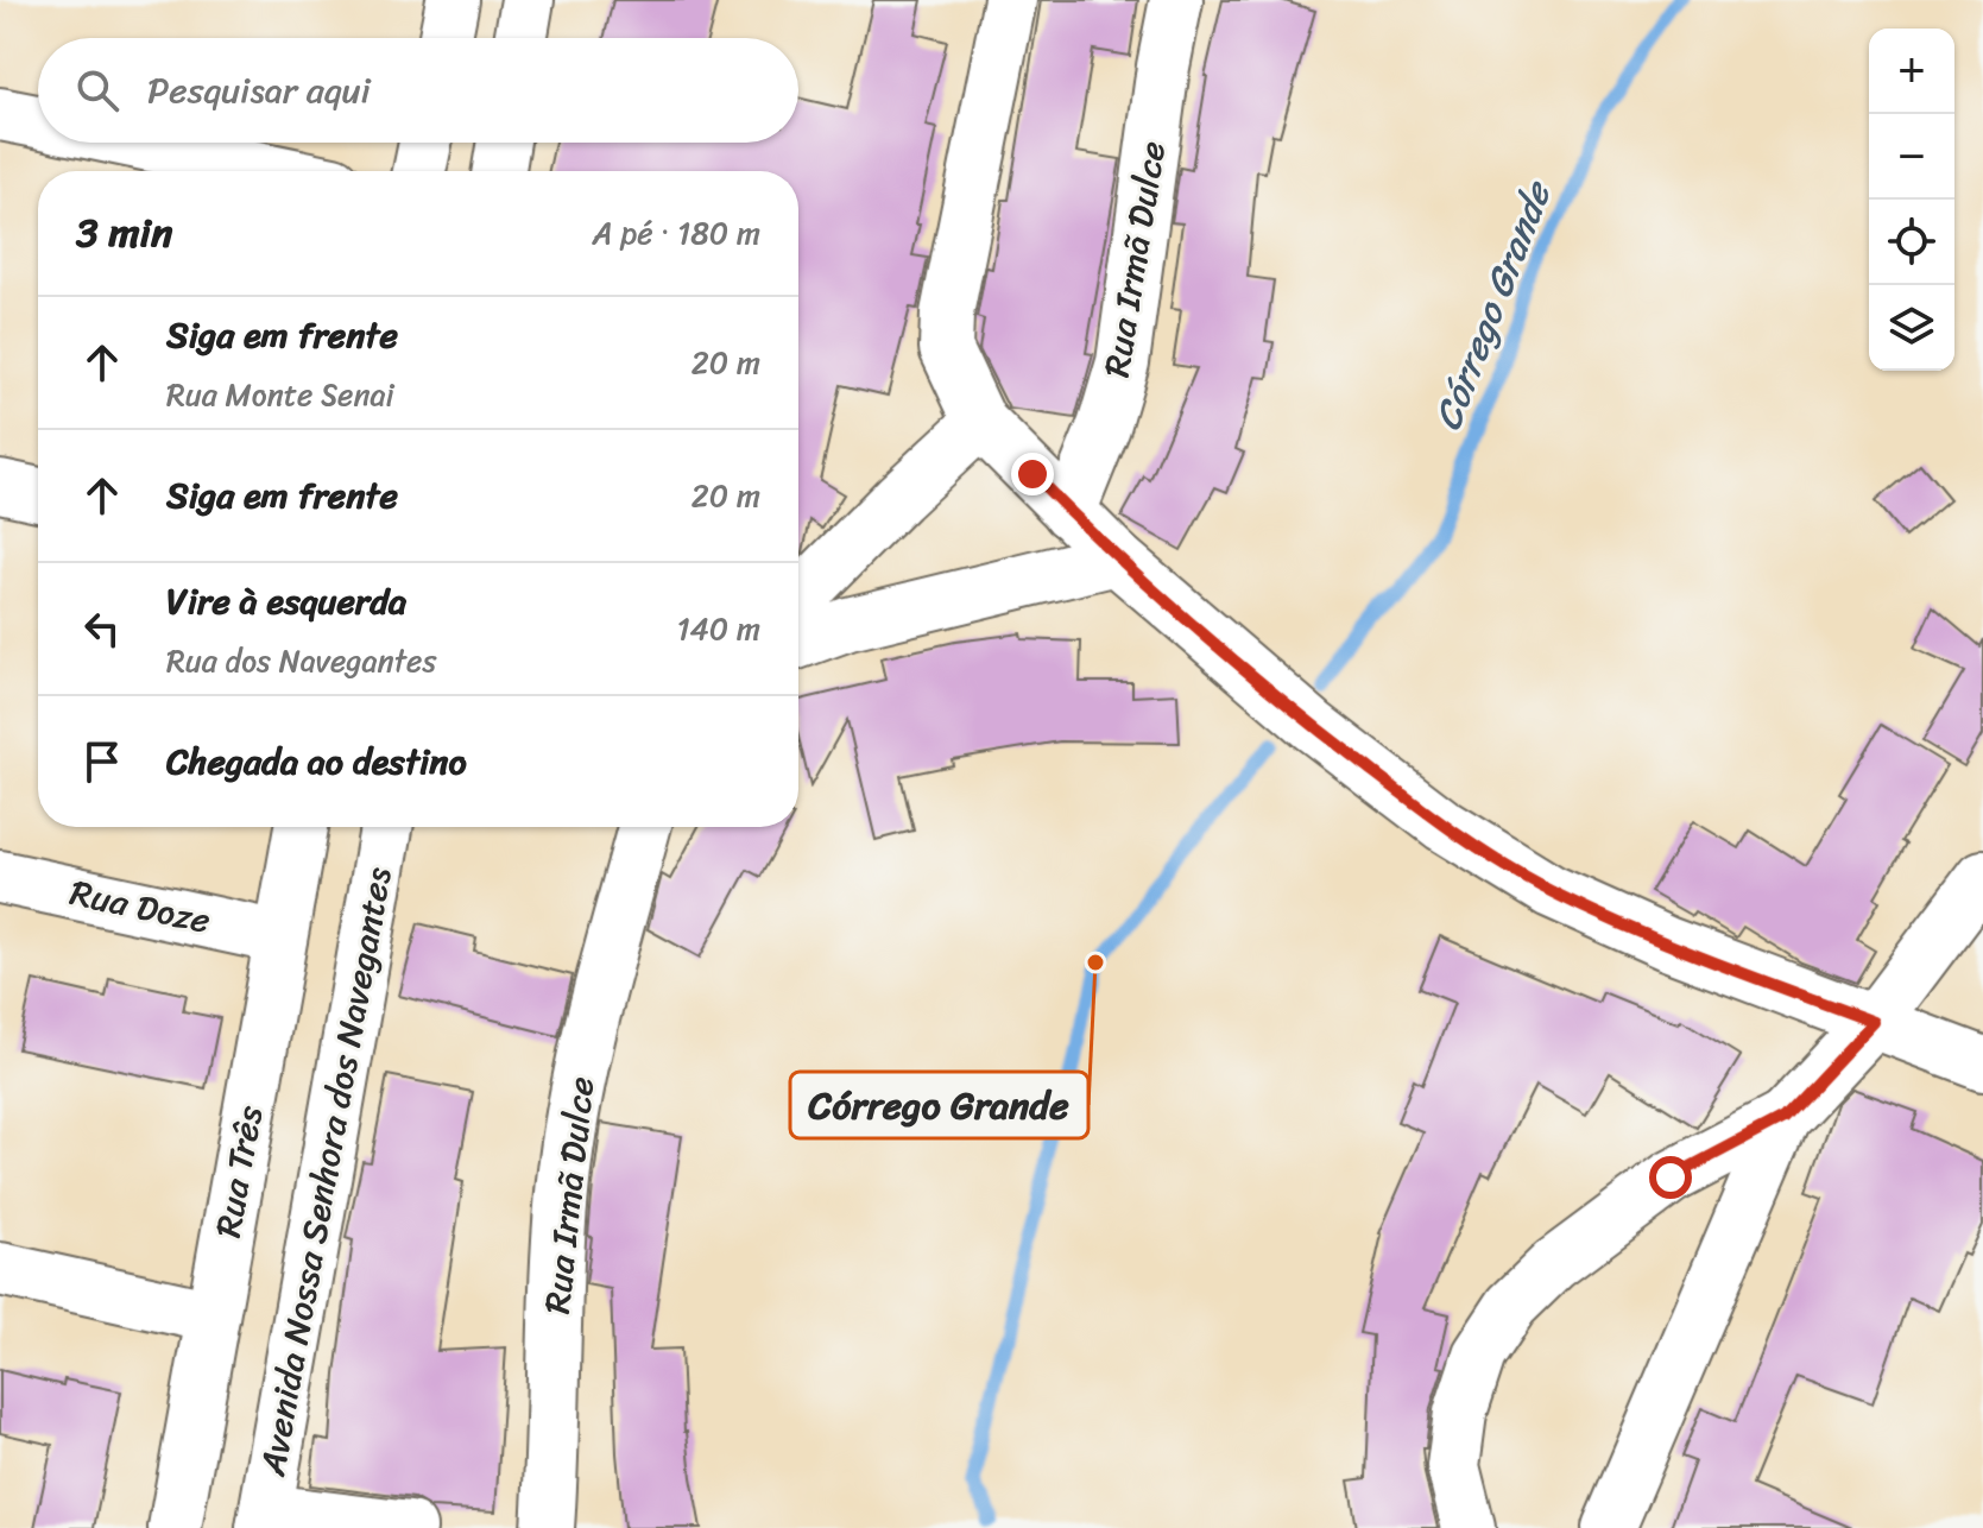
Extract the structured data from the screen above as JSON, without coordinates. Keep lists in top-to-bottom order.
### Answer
{
  "streets": {
    "street": [
      "Rua Irmã Dulce",
      "Rua Doze",
      "Rua Três",
      "Avenida Nossa Senhora dos Navegantes"
    ]
  },
  "crossings": [
    ["Rua Doze", "Rua Três"]
  ],
  "water": ["Córrego Grande"],
  "places": ["Córrego Grande"],
  "page": {
    "map_buttons": ["+", "−"],
    "search": "Pesquisar aqui",
    "heading": ["3 min", "A pé · 180 m"],
    "list": [
      ["Siga em frente", "Rua Monte Senai", "20 m"],
      ["Siga em frente", "20 m"],
      ["Vire à esquerda", "Rua dos Navegantes", "140 m"],
      "Chegada ao destino"
    ]
  }
}
